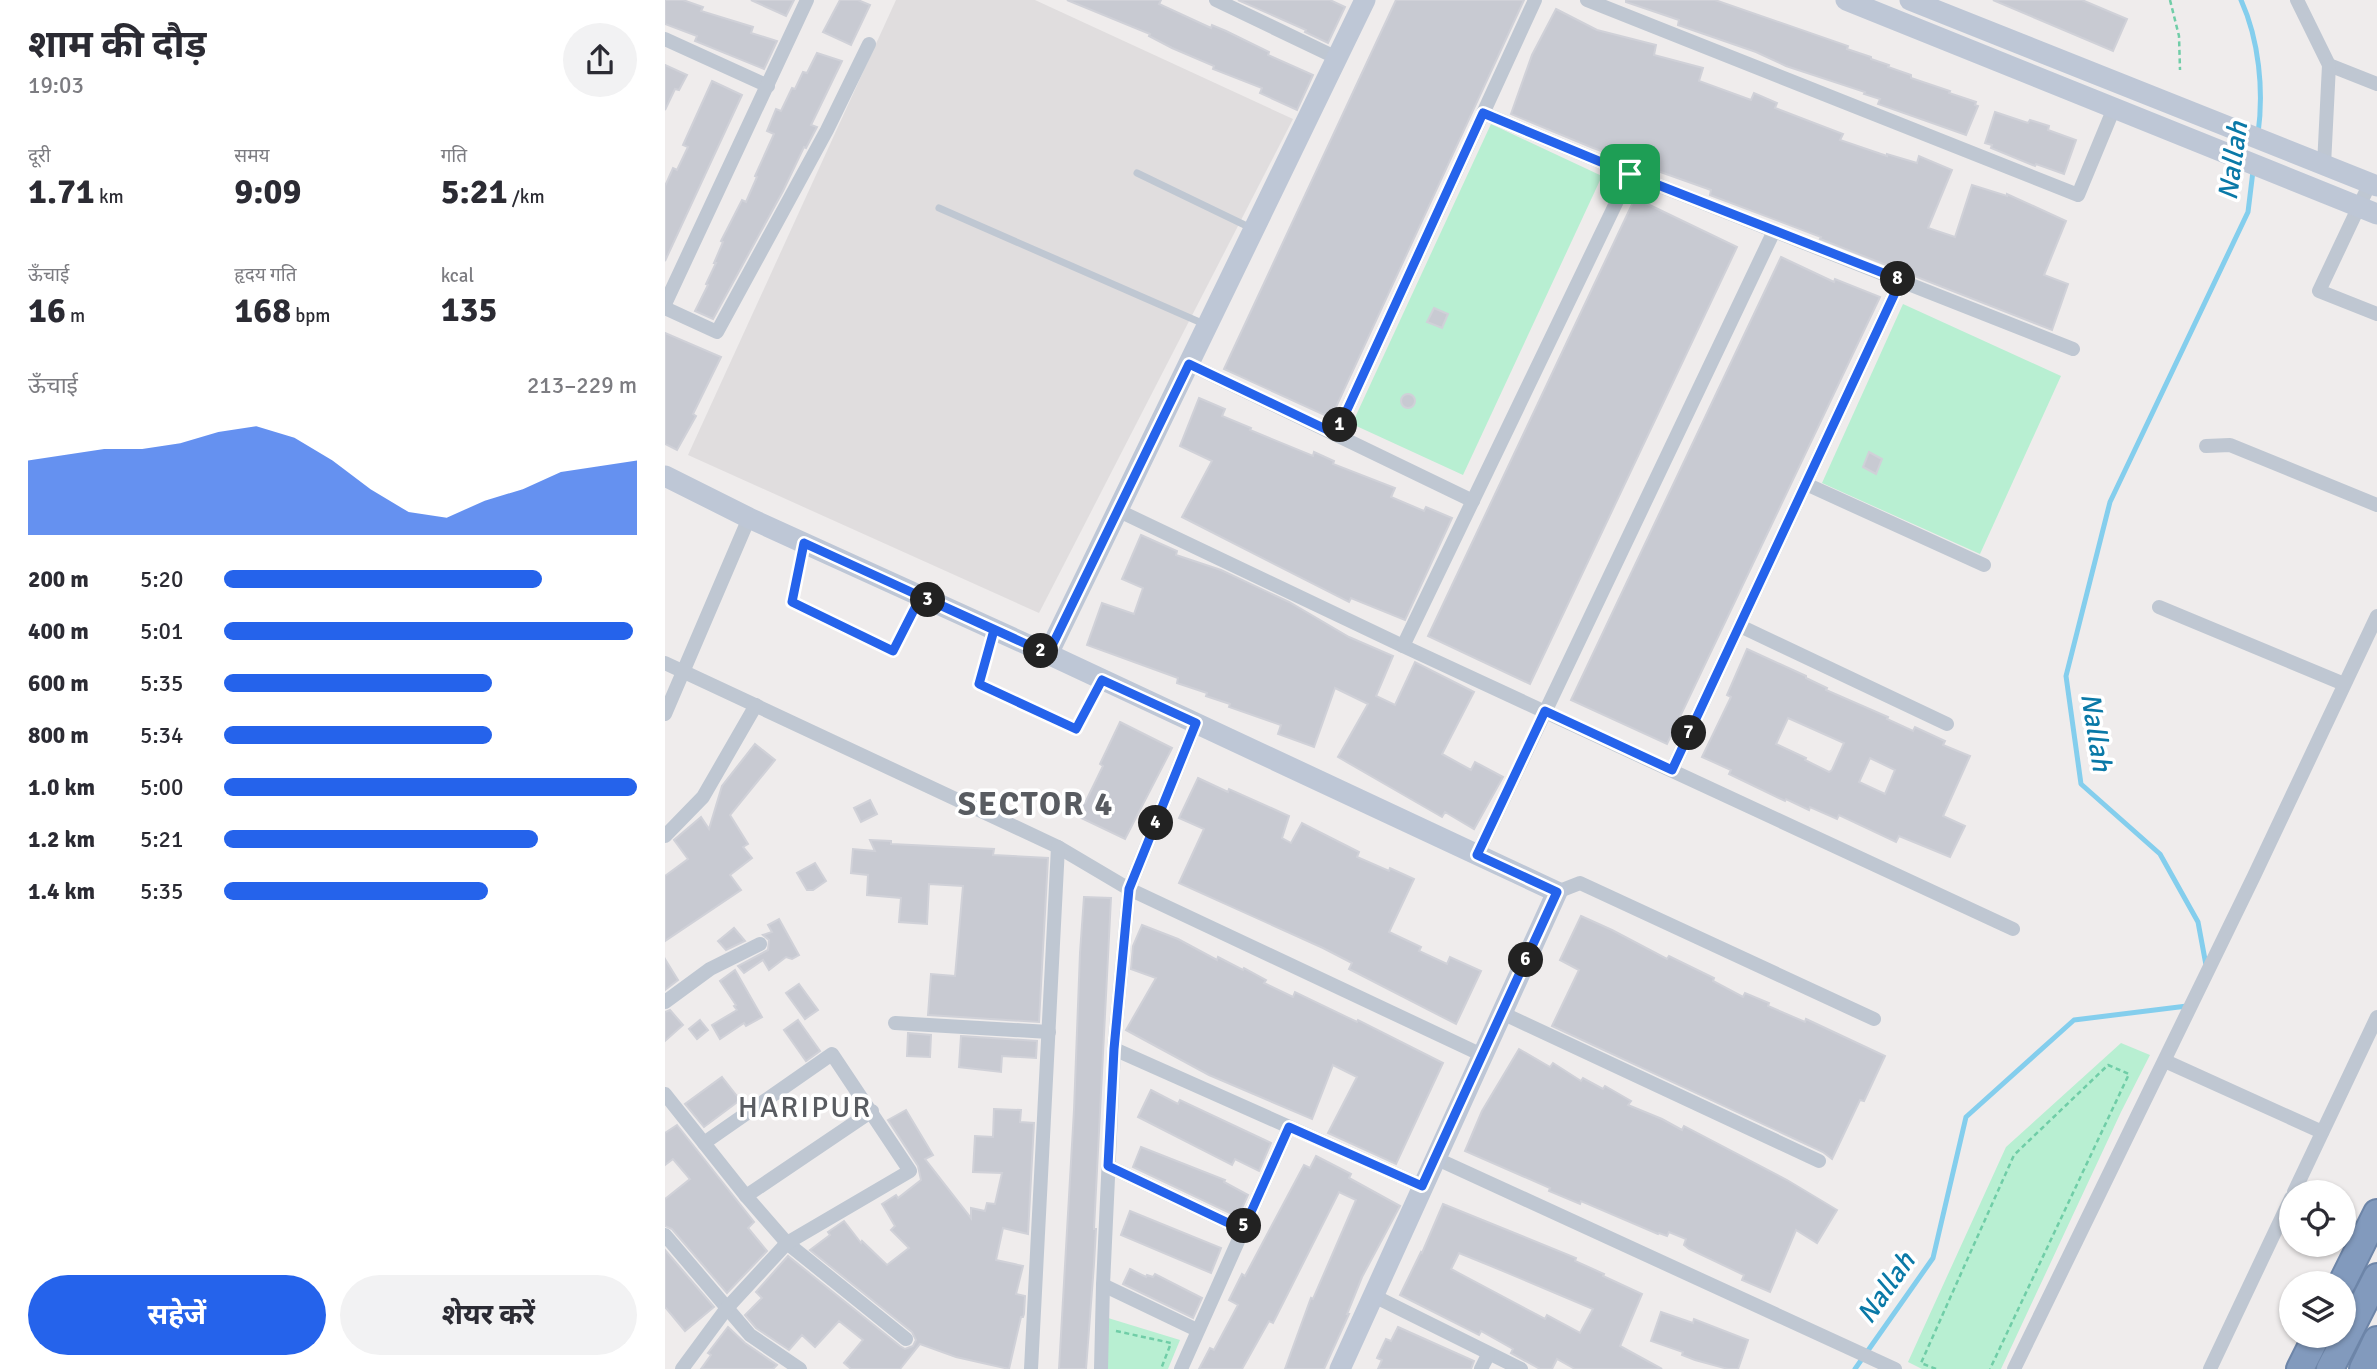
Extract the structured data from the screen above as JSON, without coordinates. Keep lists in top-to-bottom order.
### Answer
{
  "districts": ["SECTOR 4", "HARIPUR"],
  "water": ["Nallah"],
  "page": {
    "heading": ["शाम की दौड़", "19:03"],
    "stats": [
      ["दूरी", "1.71 km"],
      ["समय", "9:09"],
      ["गति", "5:21 /km"],
      ["ऊँचाई", "16 m"],
      ["हृदय गति", "168 bpm"],
      ["kcal", "135"]
    ],
    "pins": [
      "8",
      "1",
      "3",
      "2",
      "7",
      "4",
      "6",
      "5"
    ],
    "chart": ["ऊँचाई", "213–229 m"],
    "list": [
      {
        "name": "200 m",
        "note": "5:20"
      },
      {
        "name": "400 m",
        "note": "5:01"
      },
      {
        "name": "600 m",
        "note": "5:35"
      },
      {
        "name": "800 m",
        "note": "5:34"
      },
      {
        "name": "1.0 km",
        "note": "5:00"
      },
      {
        "name": "1.2 km",
        "note": "5:21"
      },
      {
        "name": "1.4 km",
        "note": "5:35"
      }
    ],
    "buttons": ["सहेजें", "शेयर करें"]
  }
}
